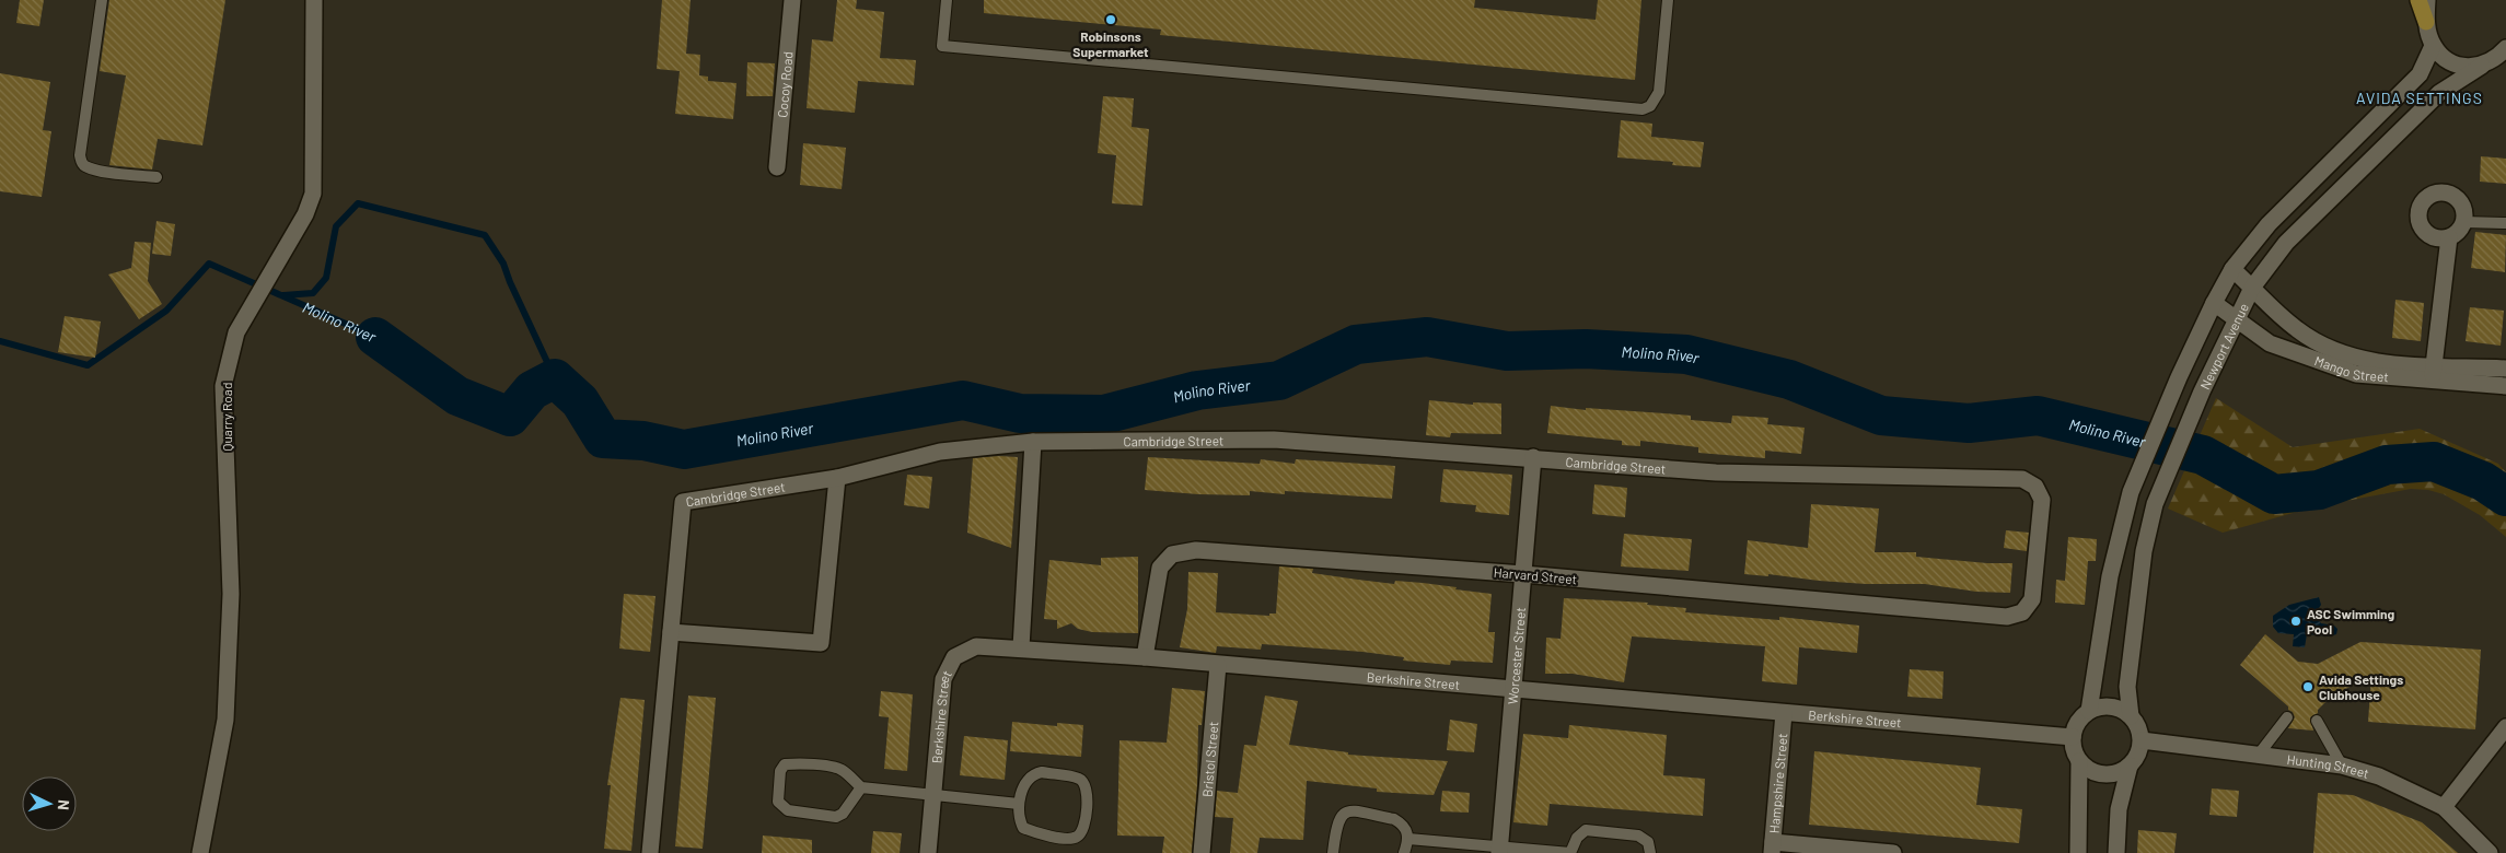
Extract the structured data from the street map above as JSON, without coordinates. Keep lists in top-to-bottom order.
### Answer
{
  "streets": {
    "street": [
      "Cocoy Road",
      "Newport Avenue",
      "Mango Street",
      "Quarry Road",
      "Cambridge Street",
      "Harvard Street",
      "Worcester Street",
      "Berkshire Street",
      "Bristol Street",
      "Hunting Street",
      "Hampshire Street"
    ]
  },
  "crossings": [
    ["Newport Avenue", "Mango Street"],
    ["Newport Avenue", "Berkshire Street"],
    ["Newport Avenue", "Hunting Street"],
    ["Cambridge Street", "Harvard Street"],
    ["Cambridge Street", "Worcester Street"],
    ["Harvard Street", "Worcester Street"],
    ["Harvard Street", "Berkshire Street"],
    ["Worcester Street", "Berkshire Street"],
    ["Berkshire Street", "Bristol Street"],
    ["Berkshire Street", "Hunting Street"],
    ["Berkshire Street", "Hampshire Street"]
  ],
  "districts": ["AVIDA SETTINGS"],
  "water": ["Molino River"],
  "places": ["Robinsons Supermarket", "ASC Swimming Pool", "Avida Settings Clubhouse"],
  "north": "right"
}
